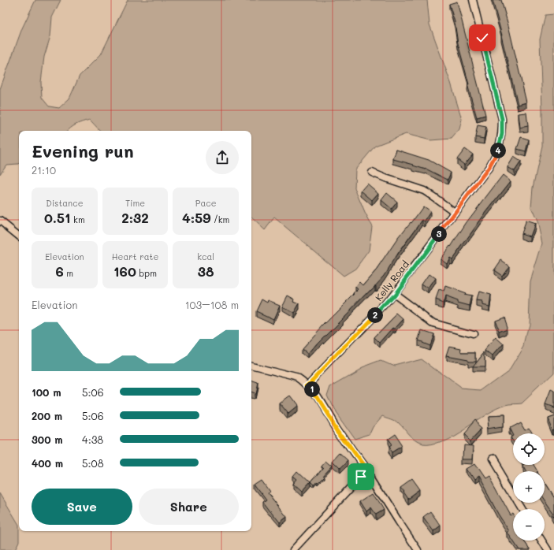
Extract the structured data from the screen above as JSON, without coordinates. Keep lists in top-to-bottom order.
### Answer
{
  "streets": {
    "street": ["Kelly Road"]
  },
  "page": {
    "heading": ["Evening run", "21:10"],
    "pins": [
      "4",
      "3",
      "2",
      "1"
    ],
    "stats": [
      ["Distance", "0.51 km"],
      ["Time", "2:32"],
      ["Pace", "4:59 /km"],
      ["Elevation", "6 m"],
      ["Heart rate", "160 bpm"],
      ["kcal", "38"]
    ],
    "chart": ["Elevation", "103–108 m"],
    "list": [
      {
        "name": "100 m",
        "note": "5:06"
      },
      {
        "name": "200 m",
        "note": "5:06"
      },
      {
        "name": "300 m",
        "note": "4:38"
      },
      {
        "name": "400 m",
        "note": "5:08"
      }
    ],
    "map_buttons": ["+", "−"],
    "buttons": ["Save", "Share"]
  }
}
